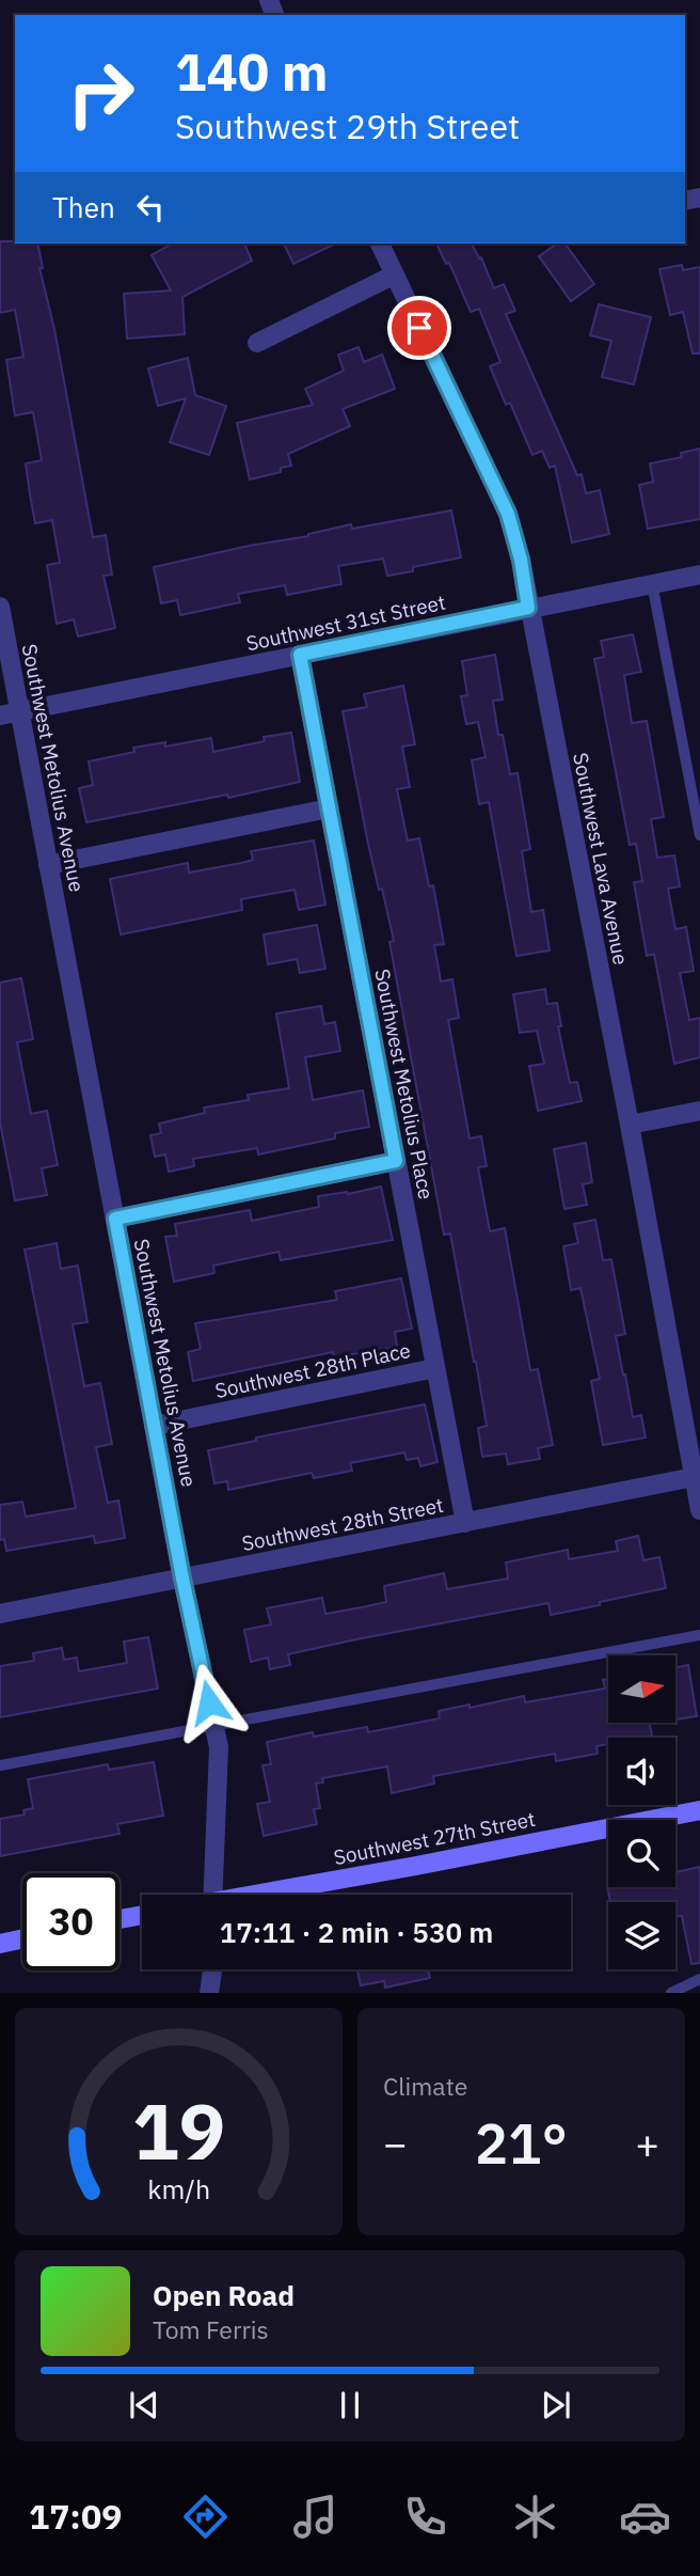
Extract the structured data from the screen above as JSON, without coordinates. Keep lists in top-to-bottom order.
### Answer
{
  "streets": {
    "main road": ["Southwest 27th Street"],
    "street": [
      "Southwest 31st Street",
      "Southwest Metolius Avenue",
      "Southwest Lava Avenue",
      "Southwest Metolius Place",
      "Southwest 28th Place",
      "Southwest 28th Street"
    ]
  },
  "crossings": [
    ["Southwest 31st Street", "Southwest Metolius Avenue"],
    ["Southwest 31st Street", "Southwest Lava Avenue"],
    ["Southwest 31st Street", "Southwest Metolius Place"],
    ["Southwest Metolius Avenue", "Southwest 28th Place"],
    ["Southwest Metolius Avenue", "Southwest 28th Street"],
    ["Southwest Lava Avenue", "Southwest 28th Street"],
    ["Southwest Metolius Place", "Southwest 28th Place"],
    ["Southwest Metolius Place", "Southwest 28th Street"]
  ],
  "north": "right",
  "page": {
    "turn": ["140 m", "Southwest 29th Street"],
    "then": "Then",
    "limit": "30",
    "trip": "17:11 · 2 min · 530 m",
    "tile": "Climate",
    "heat": ["−", "21°", "+"],
    "song": ["Open Road", "Tom Ferris"],
    "tabs": "17:09",
    "gauge": ["19", "km/h"]
  }
}
